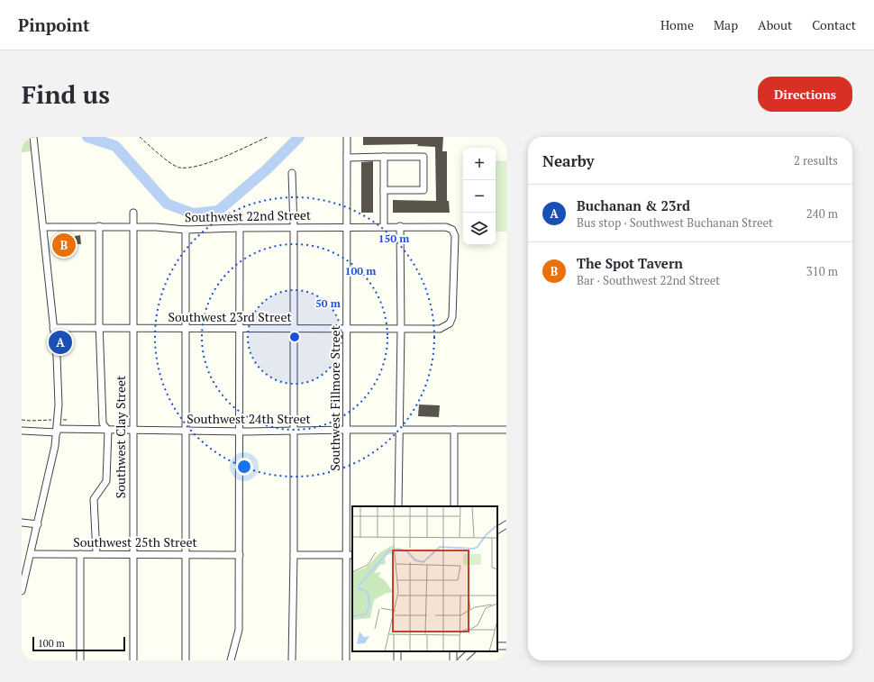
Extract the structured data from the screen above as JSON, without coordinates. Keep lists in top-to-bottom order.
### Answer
{
  "streets": {
    "street": [
      "Southwest 22nd Street",
      "Southwest 23rd Street",
      "Southwest Fillmore Street",
      "Southwest 24th Street",
      "Southwest Clay Street",
      "Southwest 25th Street"
    ]
  },
  "crossings": [
    ["Southwest 22nd Street", "Southwest 23rd Street"],
    ["Southwest 22nd Street", "Southwest Fillmore Street"],
    ["Southwest 22nd Street", "Southwest Clay Street"],
    ["Southwest 23rd Street", "Southwest Fillmore Street"],
    ["Southwest 23rd Street", "Southwest Clay Street"],
    ["Southwest Fillmore Street", "Southwest 24th Street"],
    ["Southwest 24th Street", "Southwest Clay Street"],
    ["Southwest Clay Street", "Southwest 25th Street"]
  ],
  "scale_bar": "100 m",
  "page": {
    "header": "Pinpoint",
    "nav": [
      "Home",
      "Map",
      "About",
      "Contact"
    ],
    "buttons": "Directions",
    "title": "Find us",
    "heading": ["Nearby", "2 results"],
    "map_buttons": ["+", "−"],
    "list": [
      {
        "mark": "A",
        "name": "Buchanan & 23rd",
        "note": "Bus stop · Southwest Buchanan Street",
        "value": "240 m"
      },
      {
        "mark": "B",
        "name": "The Spot Tavern",
        "note": "Bar · Southwest 22nd Street",
        "value": "310 m"
      }
    ],
    "pins": ["B", "A"],
    "scale": "100 m"
  },
  "rings": ["150 m", "100 m", "50 m"]
}
